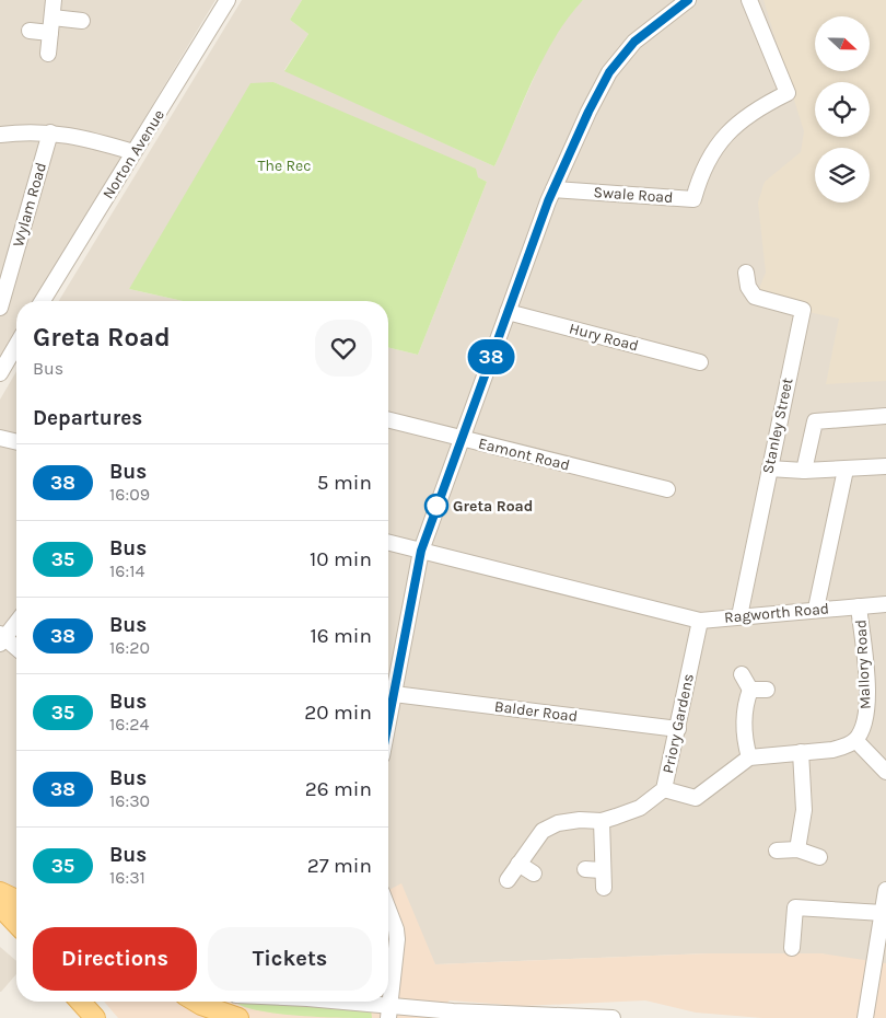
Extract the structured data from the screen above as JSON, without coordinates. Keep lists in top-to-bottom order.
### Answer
{
  "streets": {
    "street": [
      "Norton Avenue",
      "Swale Road",
      "Wylam Road",
      "Hury Road",
      "Stanley Street",
      "Eamont Road",
      "Ragworth Road",
      "Mallory Road",
      "Balder Road",
      "Priory Gardens"
    ]
  },
  "crossings": [
    ["Stanley Street", "Ragworth Road"],
    ["Ragworth Road", "Mallory Road"],
    ["Ragworth Road", "Priory Gardens"],
    ["Balder Road", "Priory Gardens"]
  ],
  "parks": ["The Rec"],
  "places": ["Greta Road"],
  "lines": ["bus line 38"],
  "north": "right",
  "page": {
    "on_map": "38",
    "heading": [
      ["Greta Road", "Bus"],
      "Departures"
    ],
    "list": [
      {
        "mark": "38",
        "name": "Bus",
        "note": "16:09",
        "value": "5 min"
      },
      {
        "mark": "35",
        "name": "Bus",
        "note": "16:14",
        "value": "10 min"
      },
      {
        "mark": "38",
        "name": "Bus",
        "note": "16:20",
        "value": "16 min"
      },
      {
        "mark": "35",
        "name": "Bus",
        "note": "16:24",
        "value": "20 min"
      },
      {
        "mark": "38",
        "name": "Bus",
        "note": "16:30",
        "value": "26 min"
      },
      {
        "mark": "35",
        "name": "Bus",
        "note": "16:31",
        "value": "27 min"
      }
    ],
    "buttons": ["Directions", "Tickets"]
  }
}
